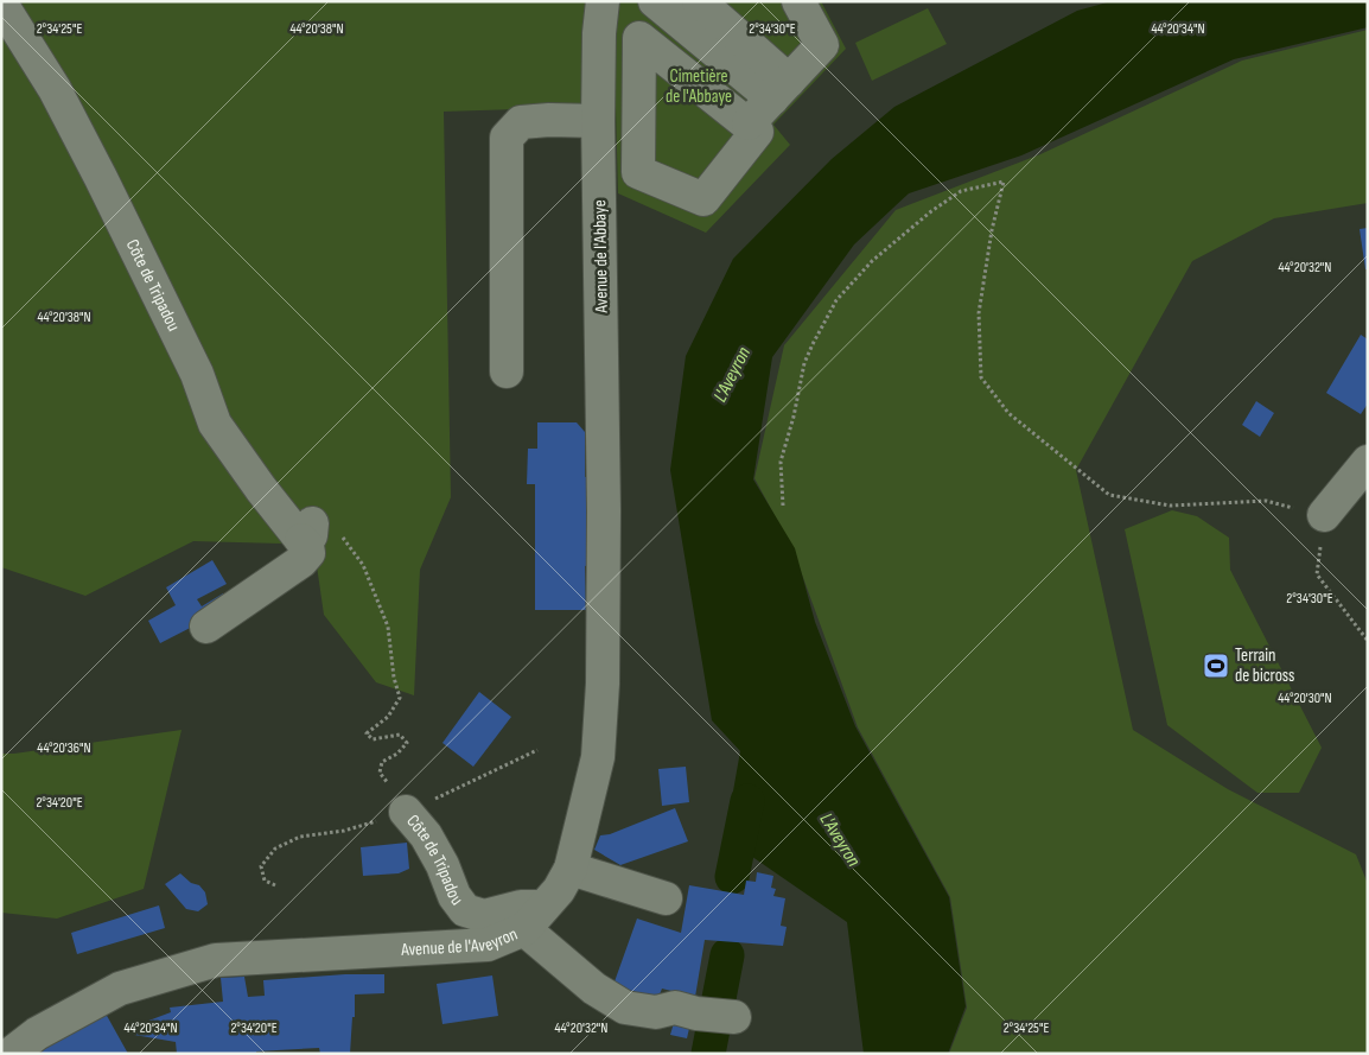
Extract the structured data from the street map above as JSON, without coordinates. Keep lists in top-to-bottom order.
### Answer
{
  "streets": {
    "street": ["Avenue de l'Abbaye", "Côte de Tripadou", "Avenue de l'Aveyron"]
  },
  "crossings": [
    ["Avenue de l'Abbaye", "Avenue de l'Aveyron"],
    ["Côte de Tripadou", "Avenue de l'Aveyron"]
  ],
  "water": ["L'Aveyron"],
  "parks": ["Cimetière de l'Abbaye"],
  "places": {
    "sports": ["Terrain de bicross"]
  },
  "coordinates": [
    "2°34'25\"E",
    "2°34'30\"E",
    "44°20'38\"N",
    "44°20'34\"N",
    "44°20'32\"N",
    "44°20'30\"N",
    "44°20'36\"N",
    "2°34'20\"E"
  ]
}
